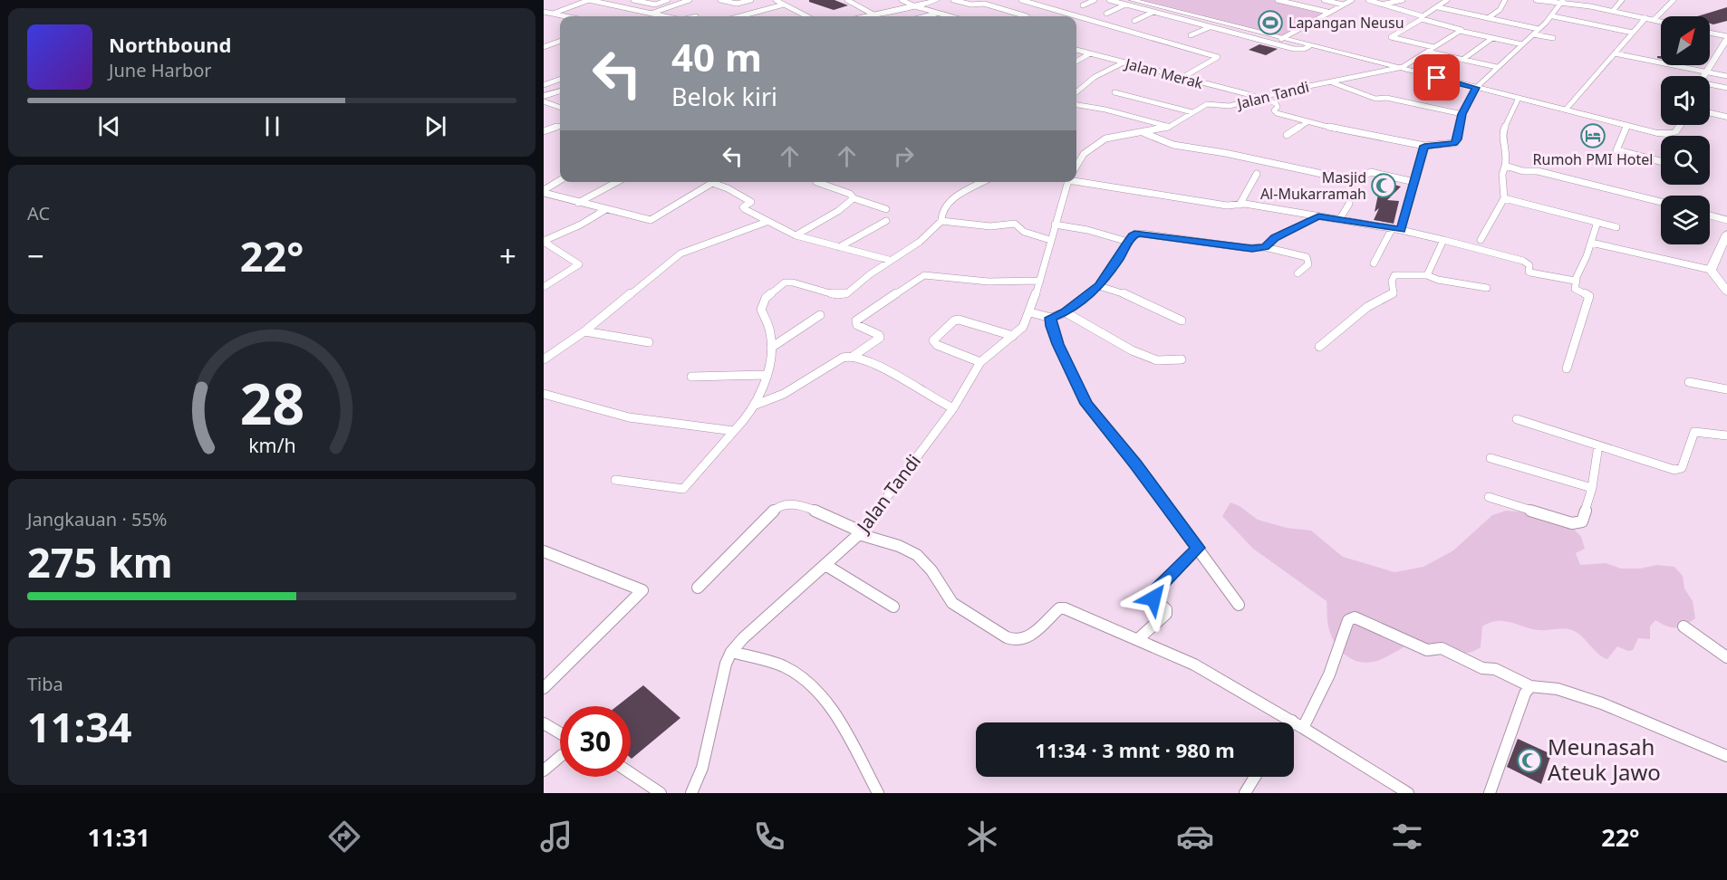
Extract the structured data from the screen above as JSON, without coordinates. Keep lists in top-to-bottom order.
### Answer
{
  "streets": {
    "street": ["Jalan Merak", "Jalan Tandi"]
  },
  "crossings": [
    ["Jalan Merak", "Jalan Tandi"]
  ],
  "places": {
    "sports": ["Lapangan Neusu"],
    "hotel": ["Rumoh PMI Hotel"],
    "mosque": ["Masjid Al-Mukarramah", "Meunasah Ateuk Jawo"]
  },
  "north": "top right",
  "page": {
    "turn": ["40 m", "Belok kiri"],
    "song": ["Northbound", "June Harbor"],
    "tile": [
      "AC",
      ["Jangkauan · 55%", "275 km"],
      ["Tiba", "11:34"]
    ],
    "heat": ["−", "22°", "+"],
    "limit": "30",
    "trip": "11:34 · 3 mnt · 980 m",
    "tabs": ["11:31", "22°"],
    "gauge": ["28", "km/h"]
  }
}
